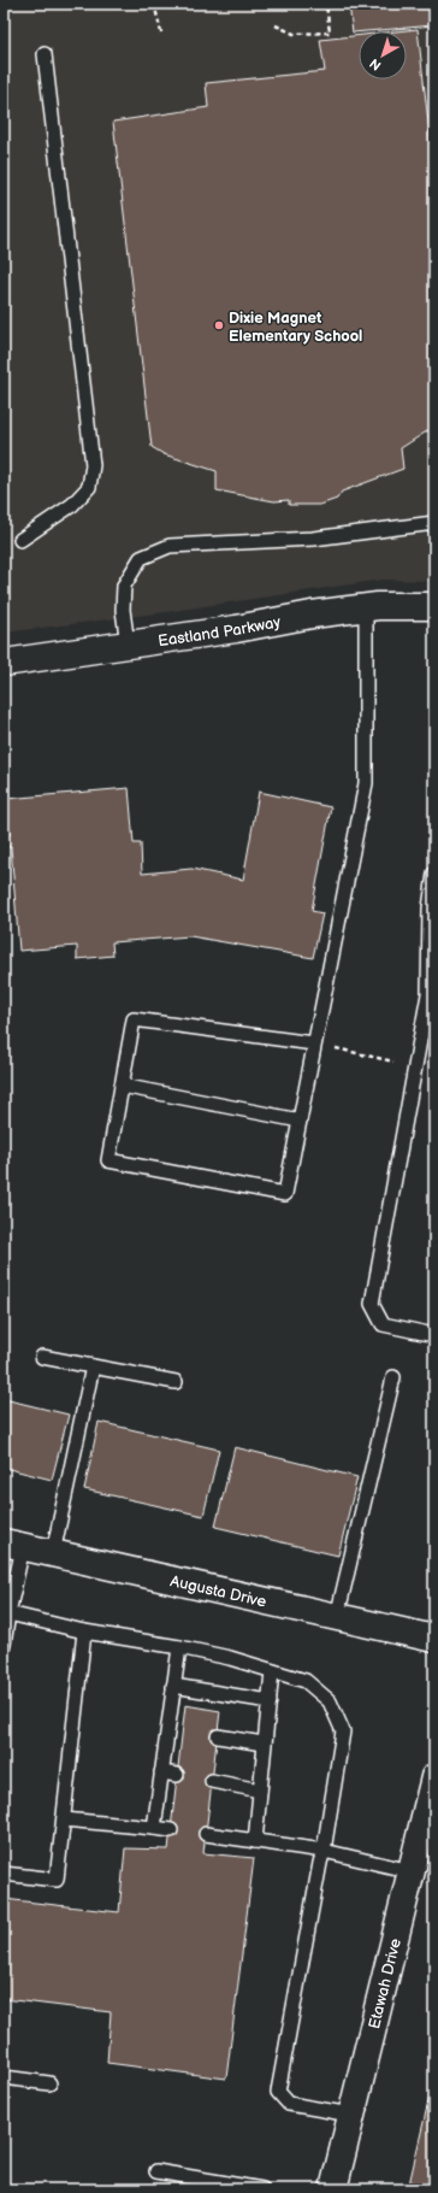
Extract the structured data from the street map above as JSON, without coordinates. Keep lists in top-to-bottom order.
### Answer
{
  "streets": {
    "street": ["Eastland Parkway", "Augusta Drive", "Etawah Drive"]
  },
  "places": ["Dixie Magnet Elementary School"],
  "north": "bottom left"
}
